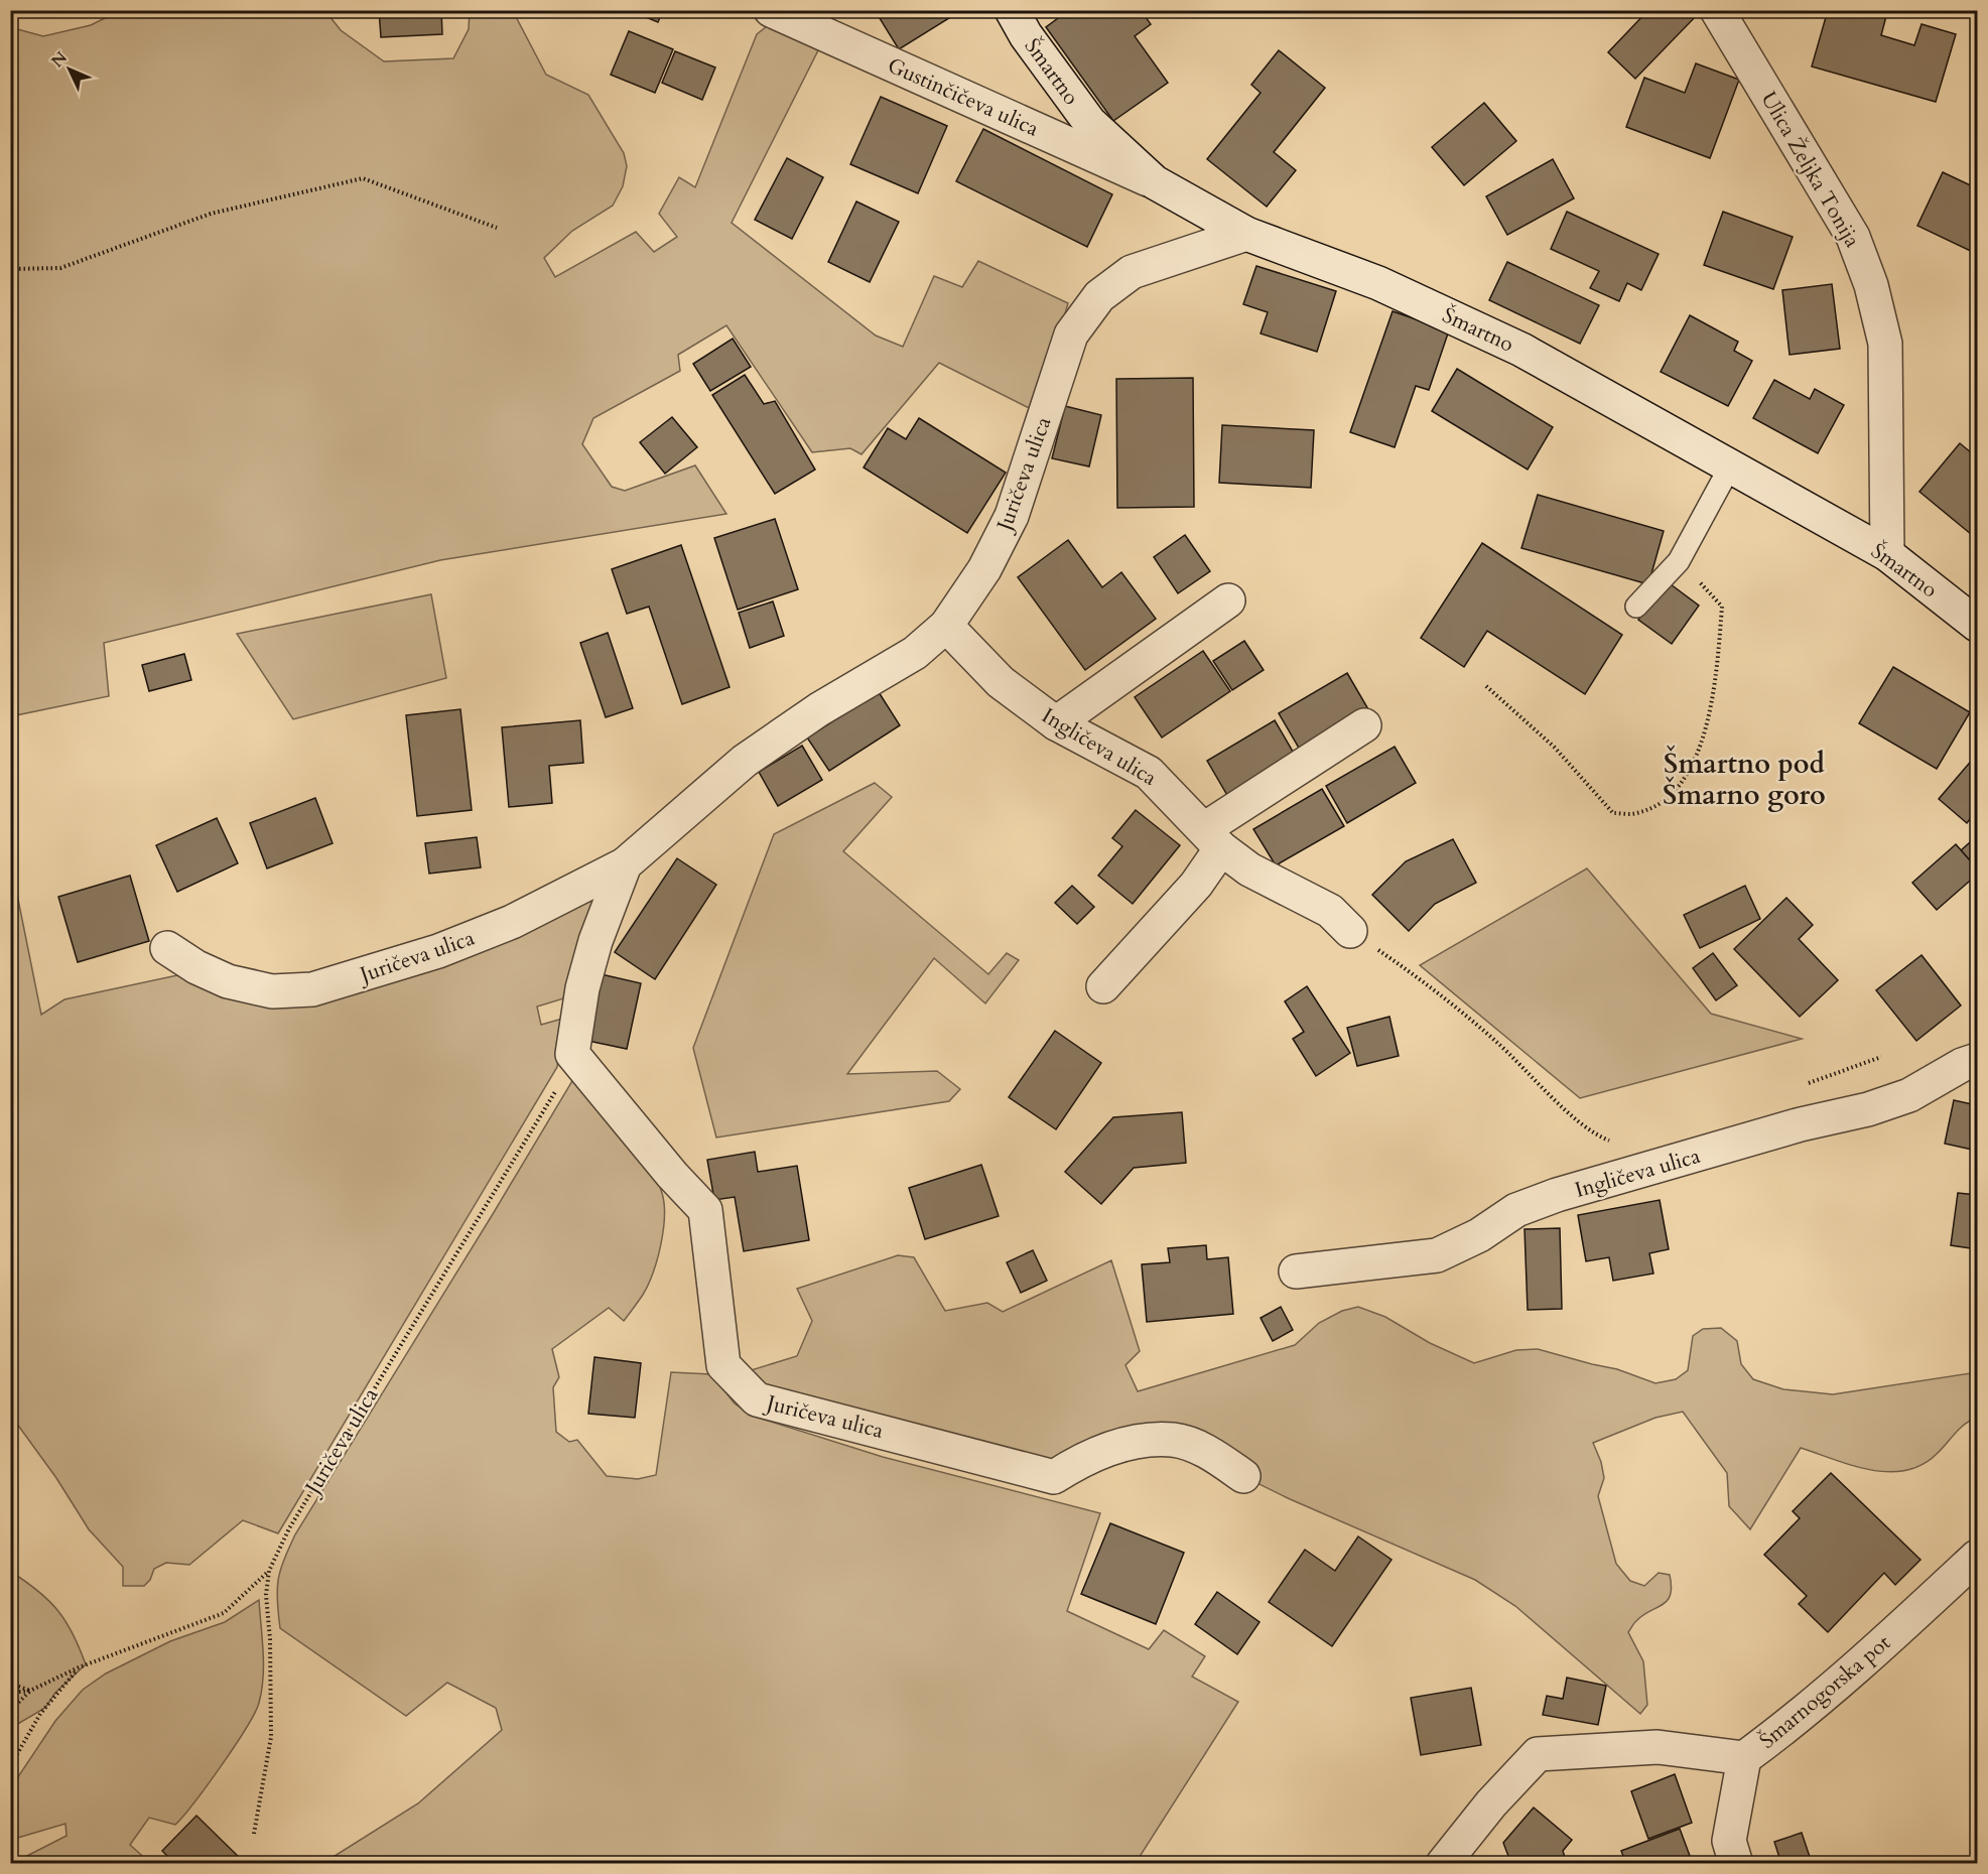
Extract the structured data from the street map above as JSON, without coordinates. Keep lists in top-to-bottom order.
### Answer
{
  "streets": {
    "street": [
      "Šmartno",
      "Gustinčičeva ulica",
      "Ulica Željka Tonija",
      "Juričeva ulica",
      "Ingličeva ulica",
      "Šmarnogorska pot"
    ]
  },
  "crossings": [
    ["Šmartno", "Gustinčičeva ulica"],
    ["Šmartno", "Ulica Željka Tonija"],
    ["Šmartno", "Juričeva ulica"],
    ["Juričeva ulica", "Ingličeva ulica"]
  ],
  "districts": ["Šmartno pod Šmarno goro"],
  "north": "top left"
}
